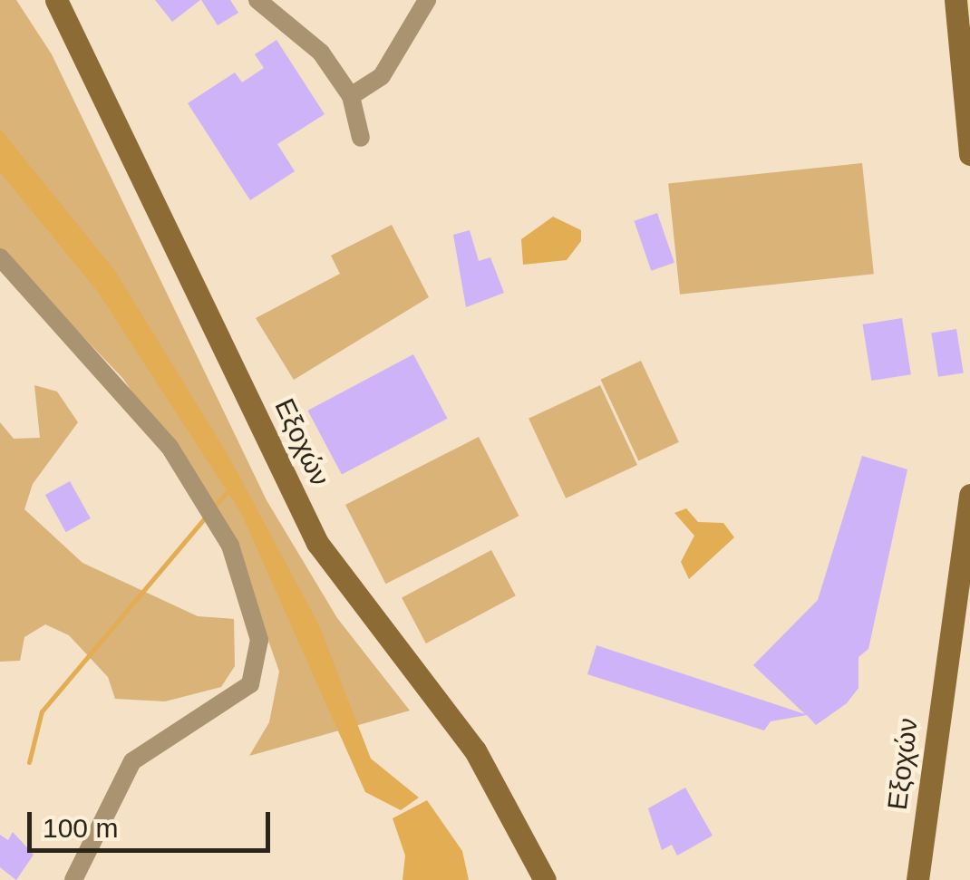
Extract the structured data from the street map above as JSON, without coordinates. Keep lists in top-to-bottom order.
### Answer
{
  "streets": {
    "main road": ["Εξοχών"]
  },
  "scale_bar": "100 m"
}
